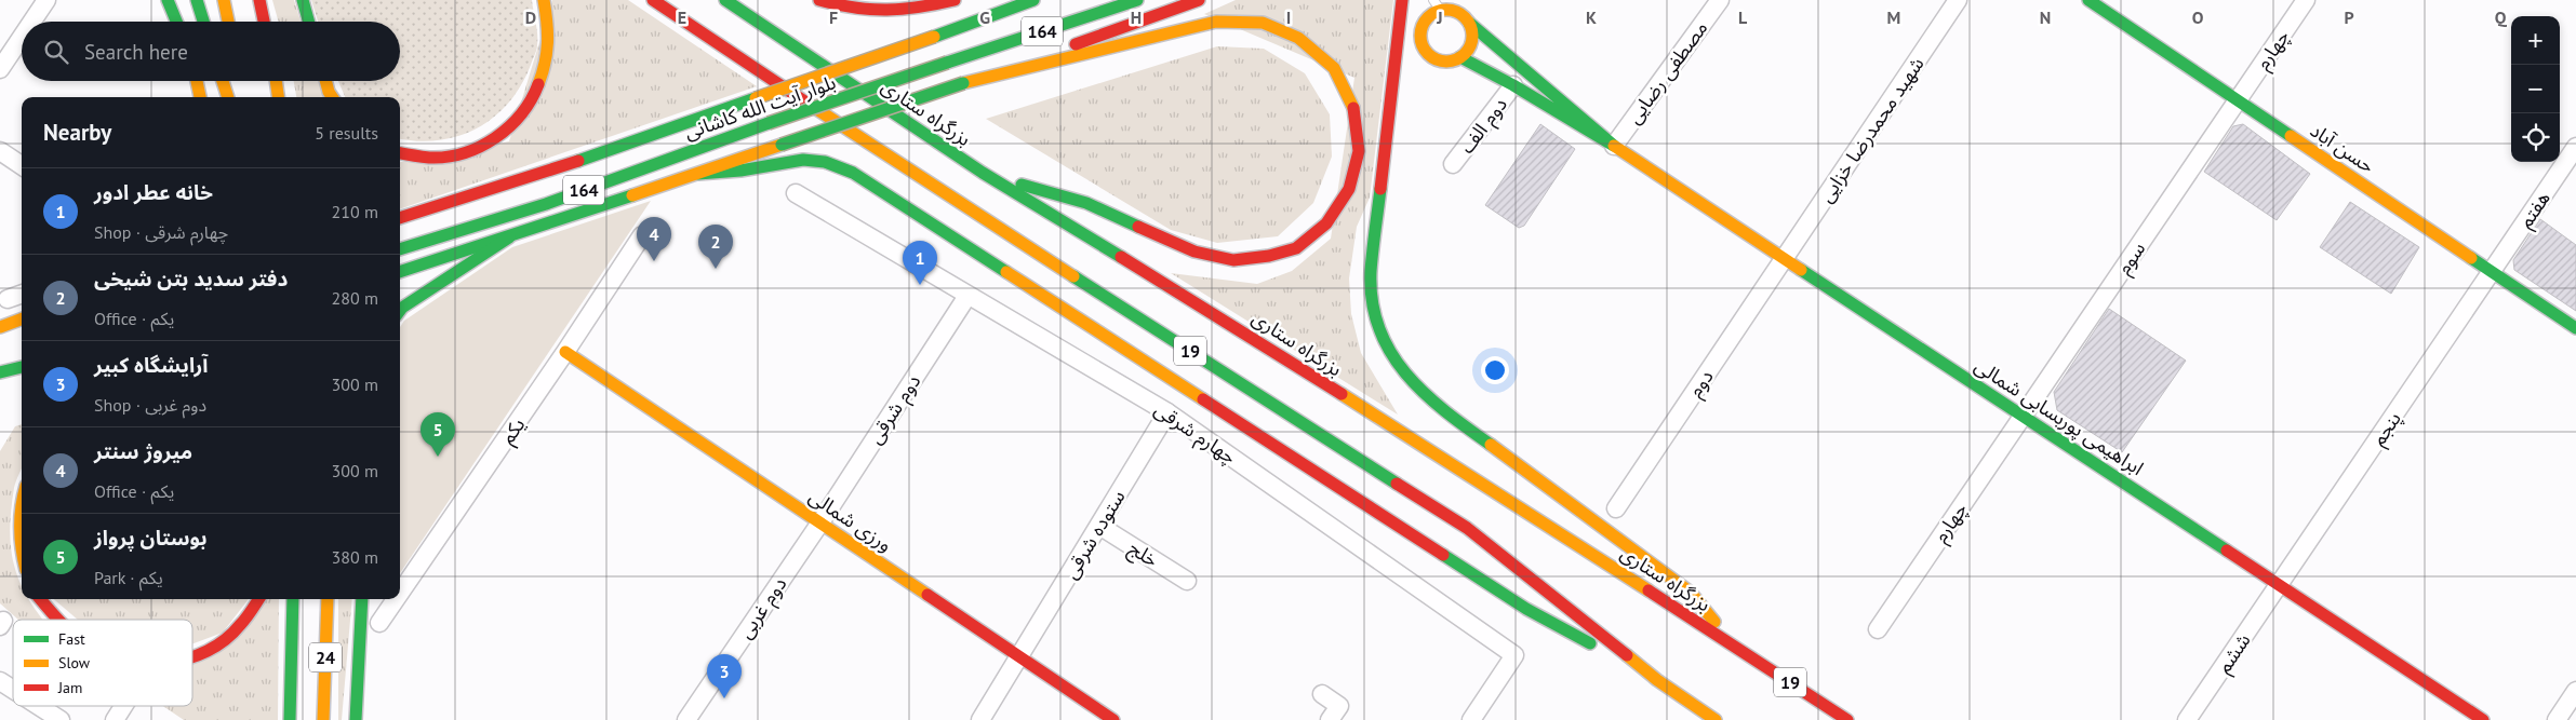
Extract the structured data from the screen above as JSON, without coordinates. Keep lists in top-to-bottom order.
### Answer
{
  "streets": {
    "main road": [
      "164",
      "بلوار آیت الله کاشانی",
      "بزرگراه ستاری",
      "حسن آباد",
      "19",
      "ابراهیمی پوربسابی شمالی",
      "ورزی شمالی",
      "24"
    ],
    "street": [
      "چهارم",
      "مصطفی رضایی",
      "دوم الف",
      "شهید محمدرضا خزایی",
      "هفتم",
      "سوم",
      "دوم",
      "دوم شرقی",
      "پنجم",
      "یکم",
      "چهارم شرقی",
      "ستوده شرقی",
      "خلج",
      "دوم غربی",
      "ششم"
    ]
  },
  "crossings": [
    ["چهارم", "حسن آباد"],
    ["چهارم", "سوم"],
    ["چهارم", "ابراهیمی پوربسابی شمالی"],
    ["مصطفی رضایی", "ابراهیمی پوربسابی شمالی"],
    ["دوم الف", "ابراهیمی پوربسابی شمالی"],
    ["شهید محمدرضا خزایی", "دوم"],
    ["شهید محمدرضا خزایی", "ابراهیمی پوربسابی شمالی"],
    ["حسن آباد", "هفتم"],
    ["حسن آباد", "سوم"],
    ["حسن آباد", "پنجم"],
    ["هفتم", "پنجم"],
    ["سوم", "ابراهیمی پوربسابی شمالی"],
    ["دوم", "ابراهیمی پوربسابی شمالی"],
    ["دوم شرقی", "چهارم شرقی"],
    ["دوم شرقی", "ورزی شمالی"],
    ["دوم شرقی", "دوم غربی"],
    ["ابراهیمی پوربسابی شمالی", "پنجم"],
    ["ابراهیمی پوربسابی شمالی", "ششم"],
    ["پنجم", "ششم"],
    ["یکم", "ورزی شمالی"],
    ["چهارم شرقی", "ستوده شرقی"],
    ["ورزی شمالی", "ستوده شرقی"],
    ["ورزی شمالی", "دوم غربی"],
    ["ستوده شرقی", "خلج"]
  ],
  "legend": ["Fast", "Slow", "Jam"],
  "page": {
    "map_buttons": ["+", "−"],
    "search": "Search here",
    "heading": ["Nearby", "5 results"],
    "list": [
      {
        "mark": "1",
        "name": "خانه عطر ادور",
        "note": "Shop · چهارم شرقی",
        "value": "210 m"
      },
      {
        "mark": "2",
        "name": "دفتر سدید بتن شیخی",
        "note": "Office · یکم",
        "value": "280 m"
      },
      {
        "mark": "3",
        "name": "آرایشگاه کبیر",
        "note": "Shop · دوم غربی",
        "value": "300 m"
      },
      {
        "mark": "4",
        "name": "میروژ سنتر",
        "note": "Office · یکم",
        "value": "300 m"
      },
      {
        "mark": "5",
        "name": "بوستان پرواز",
        "note": "Park · یکم",
        "value": "380 m"
      }
    ],
    "pins": [
      "4",
      "2",
      "1",
      "5",
      "3"
    ]
  },
  "grid": {
    "columns": [
      "D",
      "E",
      "F",
      "G",
      "H",
      "I",
      "J",
      "K",
      "L",
      "M",
      "N",
      "O",
      "P",
      "Q"
    ]
  }
}
